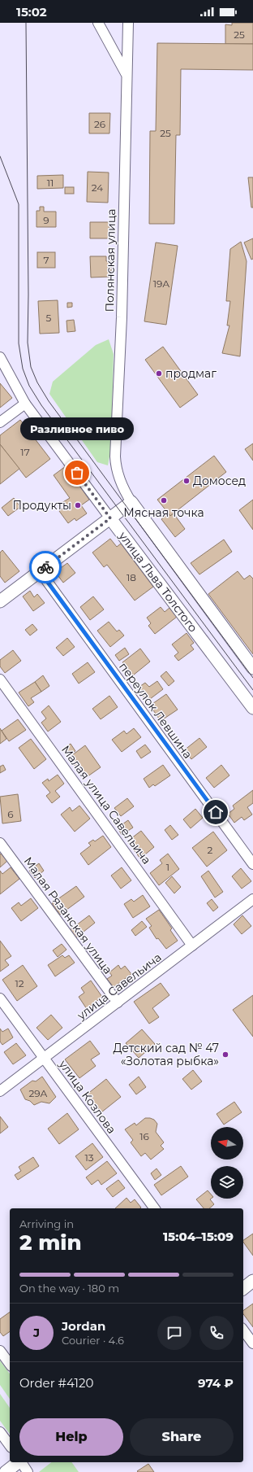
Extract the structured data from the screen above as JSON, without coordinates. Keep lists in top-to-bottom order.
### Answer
{
  "streets": {
    "street": [
      "Полянская улица",
      "улица Льва Толстого",
      "переулок Левшина",
      "Малая улица Савельича",
      "Малая Рязанская улица",
      "улица Савельича",
      "улица Козлова"
    ]
  },
  "crossings": [
    ["Малая улица Савельича", "улица Савельича"],
    ["Малая Рязанская улица", "улица Савельича"],
    ["улица Савельича", "улица Козлова"]
  ],
  "places": [
    "продмаг",
    "Разливное пиво",
    "Домосед",
    "Мясная точка",
    "Продукты",
    "Детский сад № 47 «Золотая рыбка»"
  ],
  "house_numbers": [
    "25",
    "26",
    "25",
    "11",
    "24",
    "9",
    "7",
    "19А",
    "5",
    "17",
    "18",
    "6",
    "2",
    "1",
    "12",
    "29А",
    "16",
    "13"
  ],
  "north": "left",
  "page": {
    "status": "15:02",
    "bubble": "Разливное пиво",
    "heading": ["2 min", "Arriving in", "15:04–15:09"],
    "panel": [
      "Jordan",
      "Courier · 4.6",
      "Order #4120",
      "974 ₽"
    ],
    "bar": "On the way · 180 m",
    "round": "J",
    "buttons": ["Help", "Share"]
  }
}
